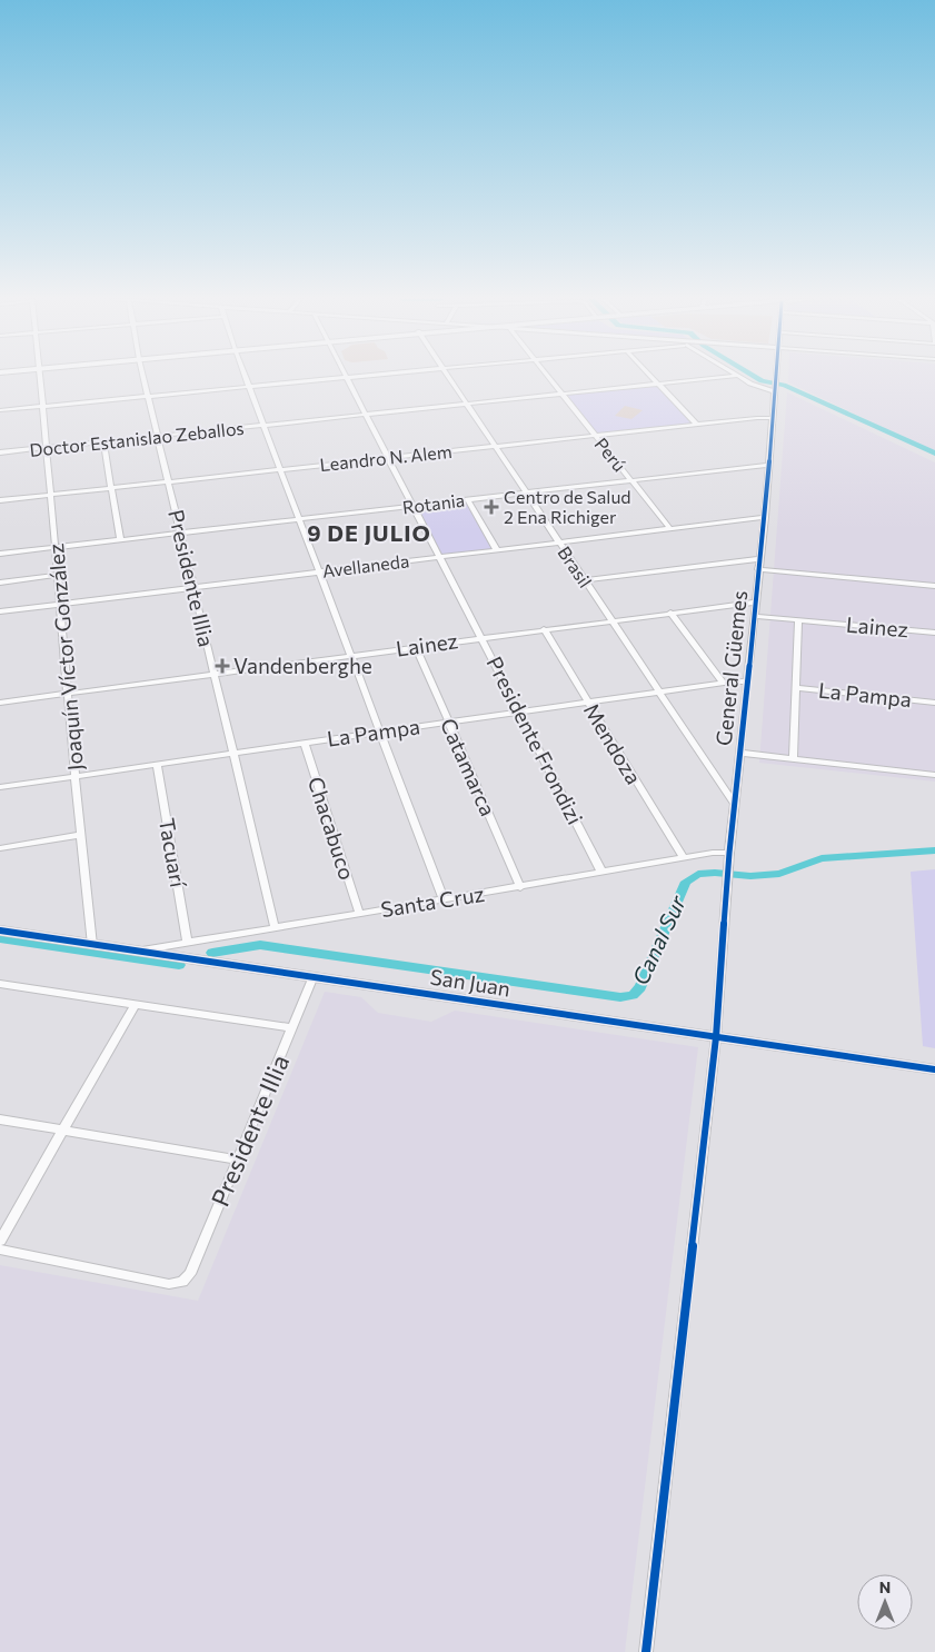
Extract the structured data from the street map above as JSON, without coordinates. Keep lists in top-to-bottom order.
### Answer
{
  "streets": {
    "street": [
      "Doctor Estanislao Zeballos",
      "Perú",
      "Leandro N. Alem",
      "Rotania",
      "Avellaneda",
      "Brasil",
      "Presidente Illia",
      "Lainez",
      "Joaquín Víctor González",
      "General Güemes",
      "La Pampa",
      "Presidente Frondizi",
      "Mendoza",
      "Catamarca",
      "Chacabuco",
      "Tacuarí",
      "Santa Cruz",
      "San Juan"
    ]
  },
  "crossings": [
    ["Doctor Estanislao Zeballos", "Perú"],
    ["Doctor Estanislao Zeballos", "Brasil"],
    ["Doctor Estanislao Zeballos", "Presidente Illia"],
    ["Doctor Estanislao Zeballos", "Joaquín Víctor González"],
    ["Doctor Estanislao Zeballos", "Presidente Frondizi"],
    ["Perú", "Leandro N. Alem"],
    ["Perú", "Rotania"],
    ["Perú", "Avellaneda"],
    ["Leandro N. Alem", "Brasil"],
    ["Leandro N. Alem", "Presidente Illia"],
    ["Leandro N. Alem", "Joaquín Víctor González"],
    ["Leandro N. Alem", "General Güemes"],
    ["Leandro N. Alem", "Presidente Frondizi"],
    ["Rotania", "Brasil"],
    ["Rotania", "Presidente Illia"],
    ["Rotania", "Joaquín Víctor González"],
    ["Rotania", "General Güemes"],
    ["Rotania", "Presidente Frondizi"],
    ["Avellaneda", "Brasil"],
    ["Avellaneda", "Presidente Illia"],
    ["Avellaneda", "Joaquín Víctor González"],
    ["Avellaneda", "General Güemes"],
    ["Avellaneda", "Presidente Frondizi"],
    ["Brasil", "Lainez"],
    ["Brasil", "General Güemes"],
    ["Brasil", "La Pampa"],
    ["Presidente Illia", "Lainez"],
    ["Presidente Illia", "La Pampa"],
    ["Presidente Illia", "Santa Cruz"],
    ["Presidente Illia", "San Juan"],
    ["Lainez", "Joaquín Víctor González"],
    ["Lainez", "General Güemes"],
    ["Lainez", "Presidente Frondizi"],
    ["Lainez", "Mendoza"],
    ["Lainez", "Catamarca"],
    ["Joaquín Víctor González", "La Pampa"],
    ["Joaquín Víctor González", "San Juan"],
    ["General Güemes", "La Pampa"],
    ["General Güemes", "Santa Cruz"],
    ["General Güemes", "San Juan"],
    ["La Pampa", "Presidente Frondizi"],
    ["La Pampa", "Mendoza"],
    ["La Pampa", "Catamarca"],
    ["La Pampa", "Chacabuco"],
    ["La Pampa", "Tacuarí"],
    ["Presidente Frondizi", "Santa Cruz"],
    ["Mendoza", "Santa Cruz"],
    ["Catamarca", "Santa Cruz"],
    ["Chacabuco", "Santa Cruz"],
    ["Tacuarí", "Santa Cruz"],
    ["Santa Cruz", "San Juan"]
  ],
  "districts": ["9 DE JULIO"],
  "water": ["Canal Sur"],
  "places": {
    "health": ["Centro de Salud 2 Ena Richiger", "Vandenberghe"]
  },
  "north": "top"
}
